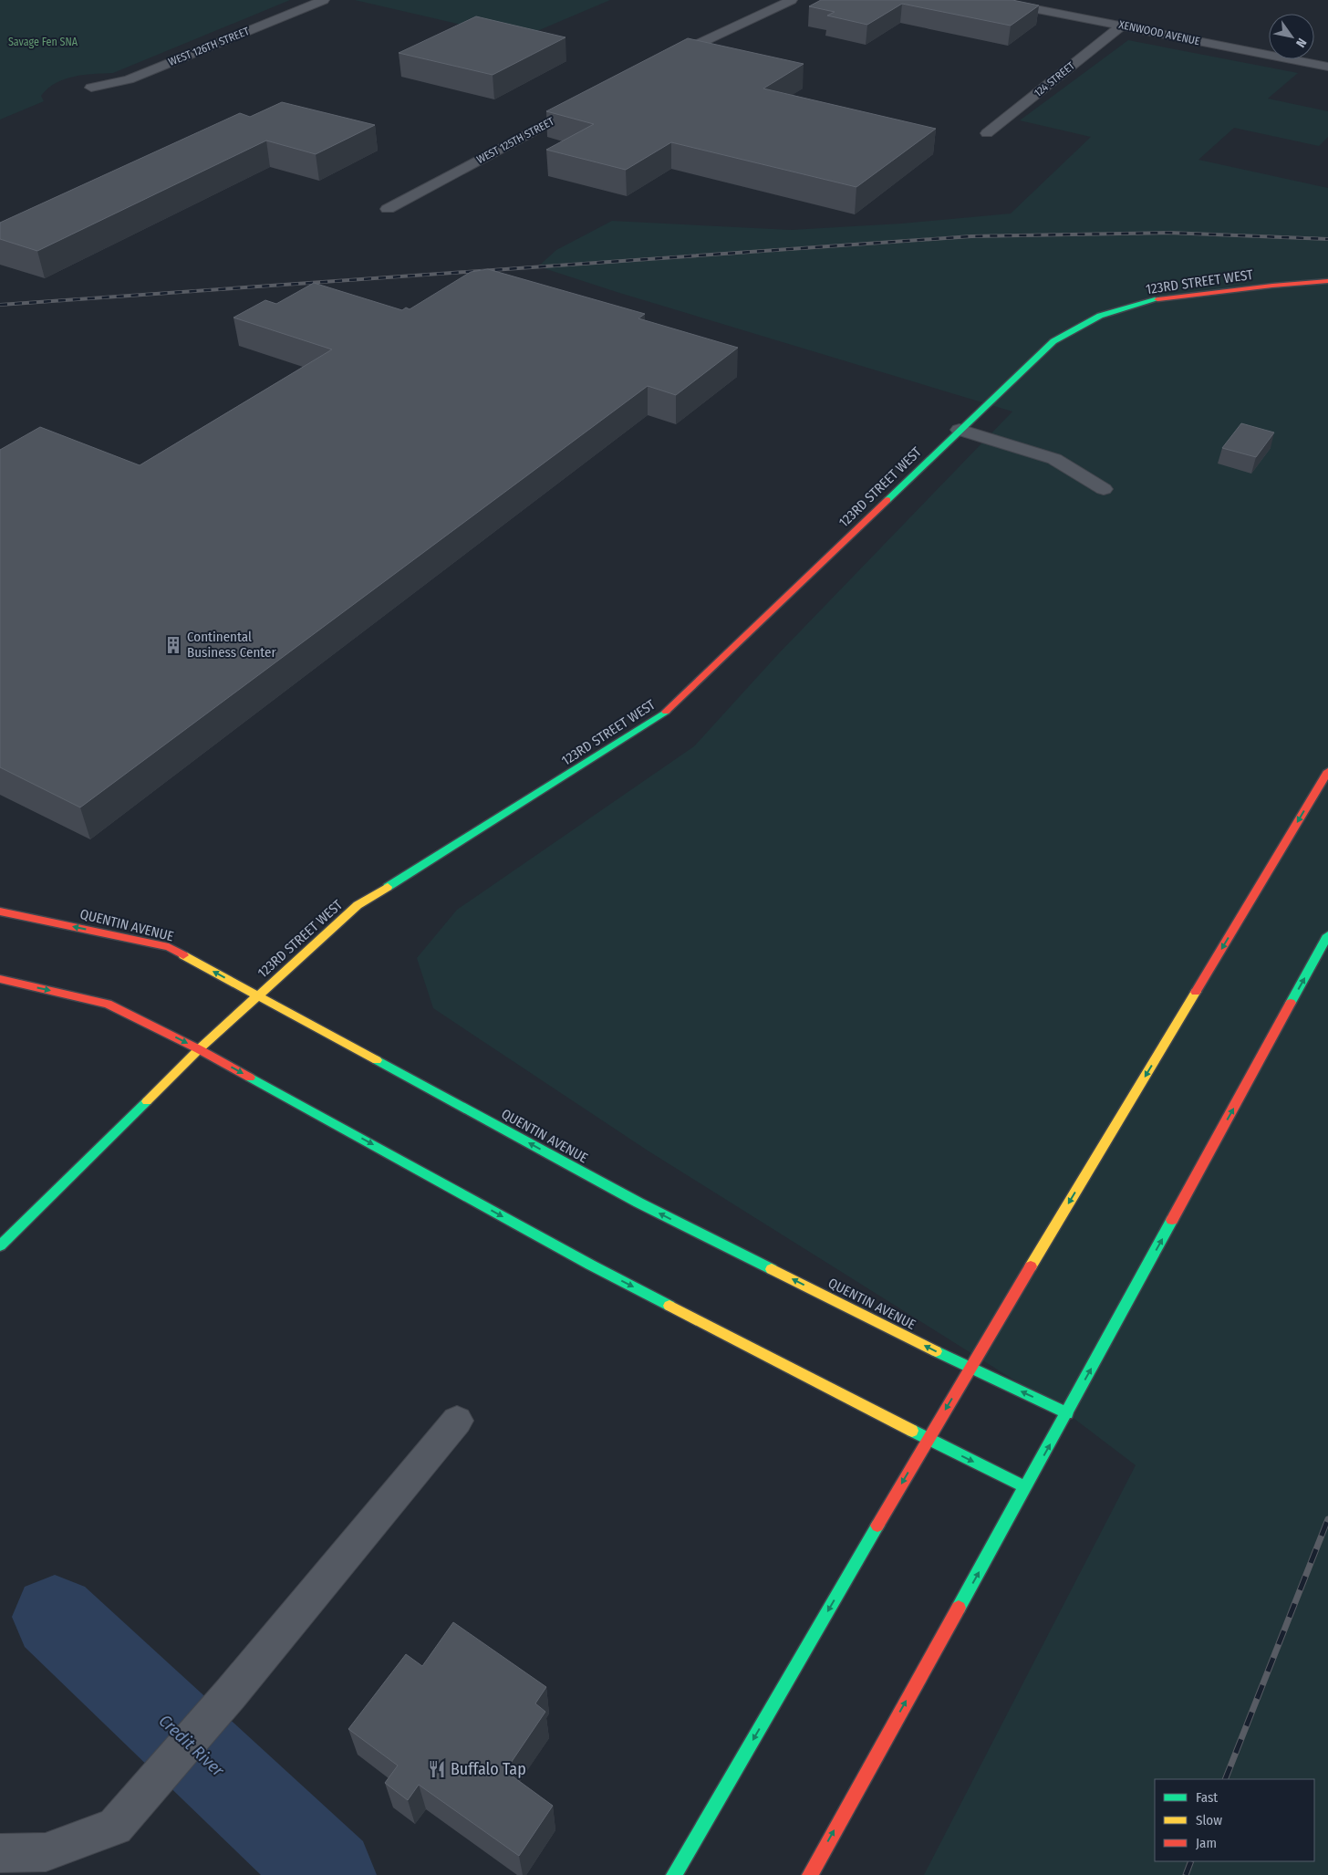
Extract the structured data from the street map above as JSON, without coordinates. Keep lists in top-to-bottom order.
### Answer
{
  "streets": {
    "main road": ["123RD STREET WEST", "QUENTIN AVENUE"],
    "street": [
      "XENWOOD AVENUE",
      "WEST 126TH STREET",
      "124 STREET",
      "WEST 125TH STREET"
    ]
  },
  "crossings": [
    ["XENWOOD AVENUE", "124 STREET"],
    ["123RD STREET WEST", "QUENTIN AVENUE"]
  ],
  "water": ["Credit River"],
  "parks": ["Savage Fen SNA"],
  "places": {
    "building": ["Continental Business Center"],
    "restaurant": ["Buffalo Tap"]
  },
  "legend": ["Fast", "Slow", "Jam"],
  "north": "bottom right"
}
